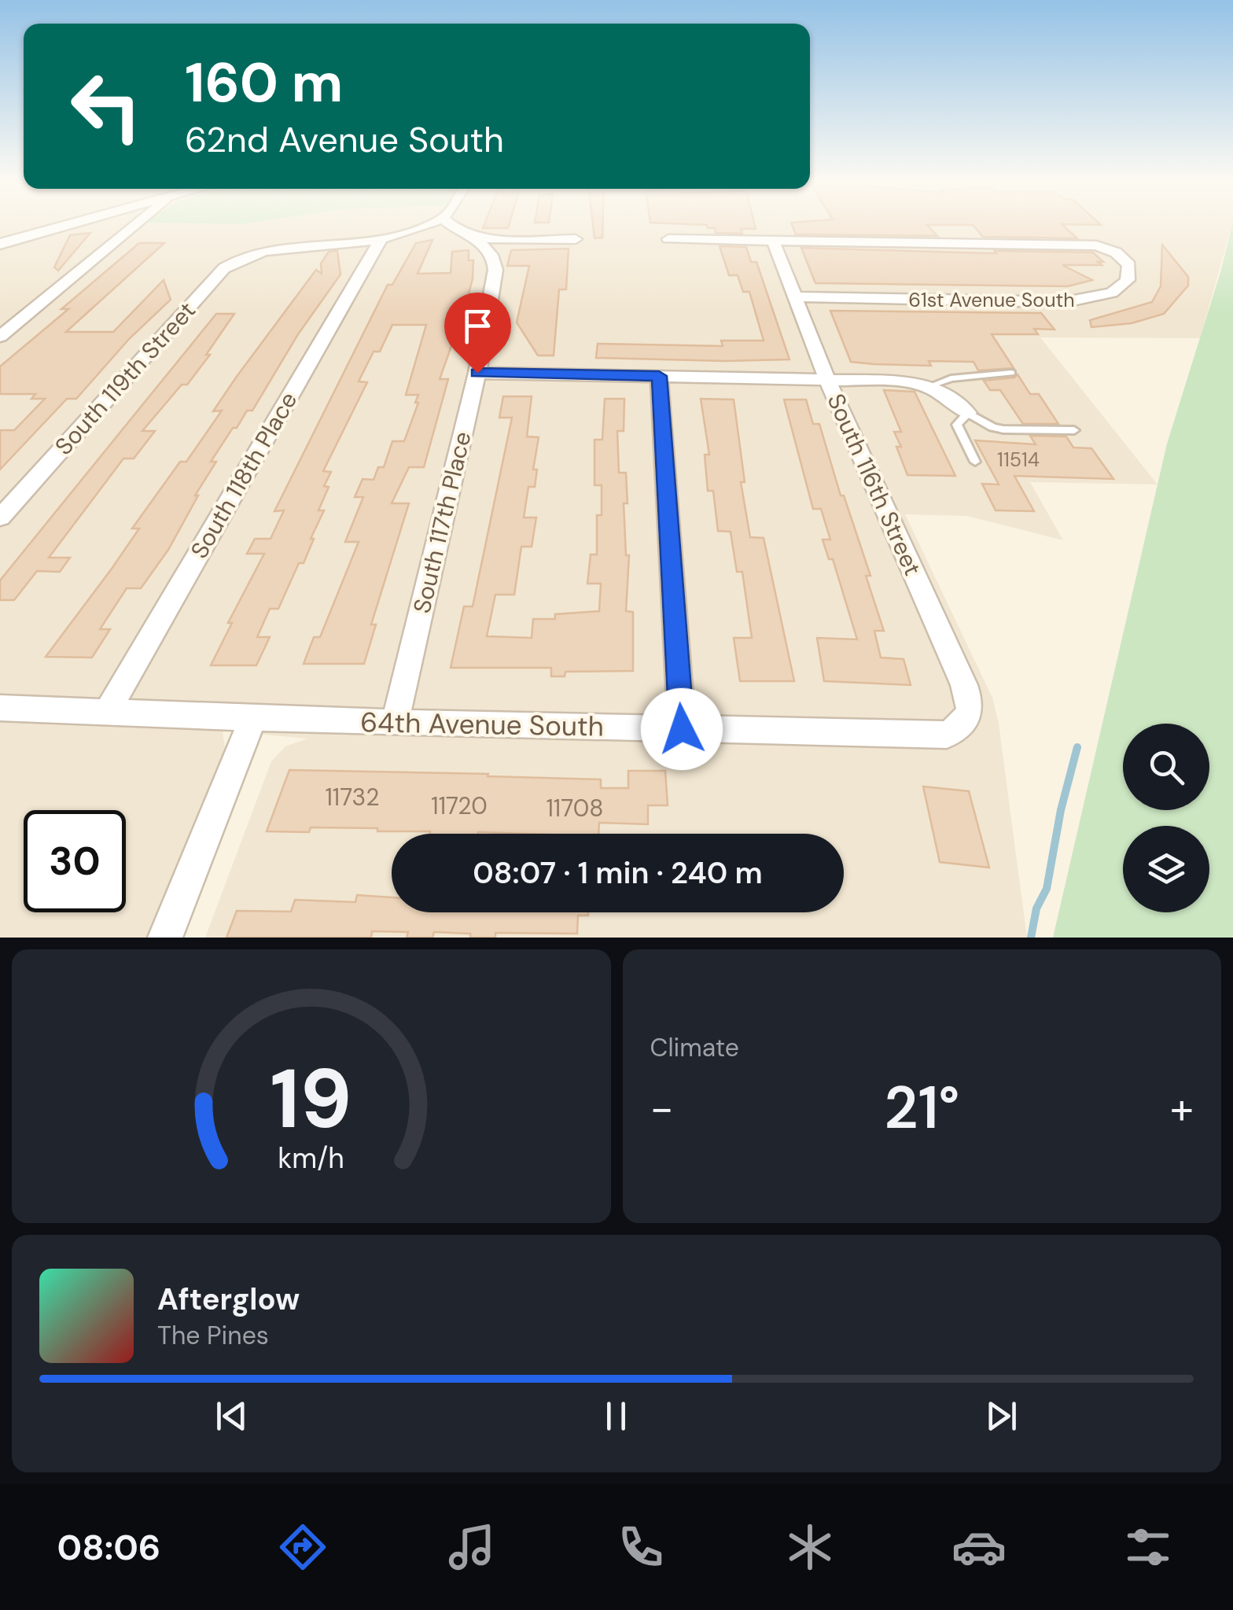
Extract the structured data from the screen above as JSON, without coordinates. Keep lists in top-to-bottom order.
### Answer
{
  "streets": {
    "street": [
      "61st Avenue South",
      "South 119th Street",
      "South 118th Place",
      "South 116th Street",
      "South 117th Place",
      "64th Avenue South"
    ]
  },
  "crossings": [
    ["61st Avenue South", "South 116th Street"],
    ["South 119th Street", "South 118th Place"],
    ["South 118th Place", "64th Avenue South"],
    ["South 116th Street", "64th Avenue South"],
    ["South 117th Place", "64th Avenue South"]
  ],
  "house_numbers": [
    "11514",
    "11732",
    "11720",
    "11708"
  ],
  "page": {
    "turn": ["160 m", "62nd Avenue South"],
    "limit": "30",
    "trip": "08:07 · 1 min · 240 m",
    "tile": "Climate",
    "heat": ["−", "21°", "+"],
    "song": ["Afterglow", "The Pines"],
    "tabs": "08:06",
    "gauge": ["19", "km/h"]
  }
}
